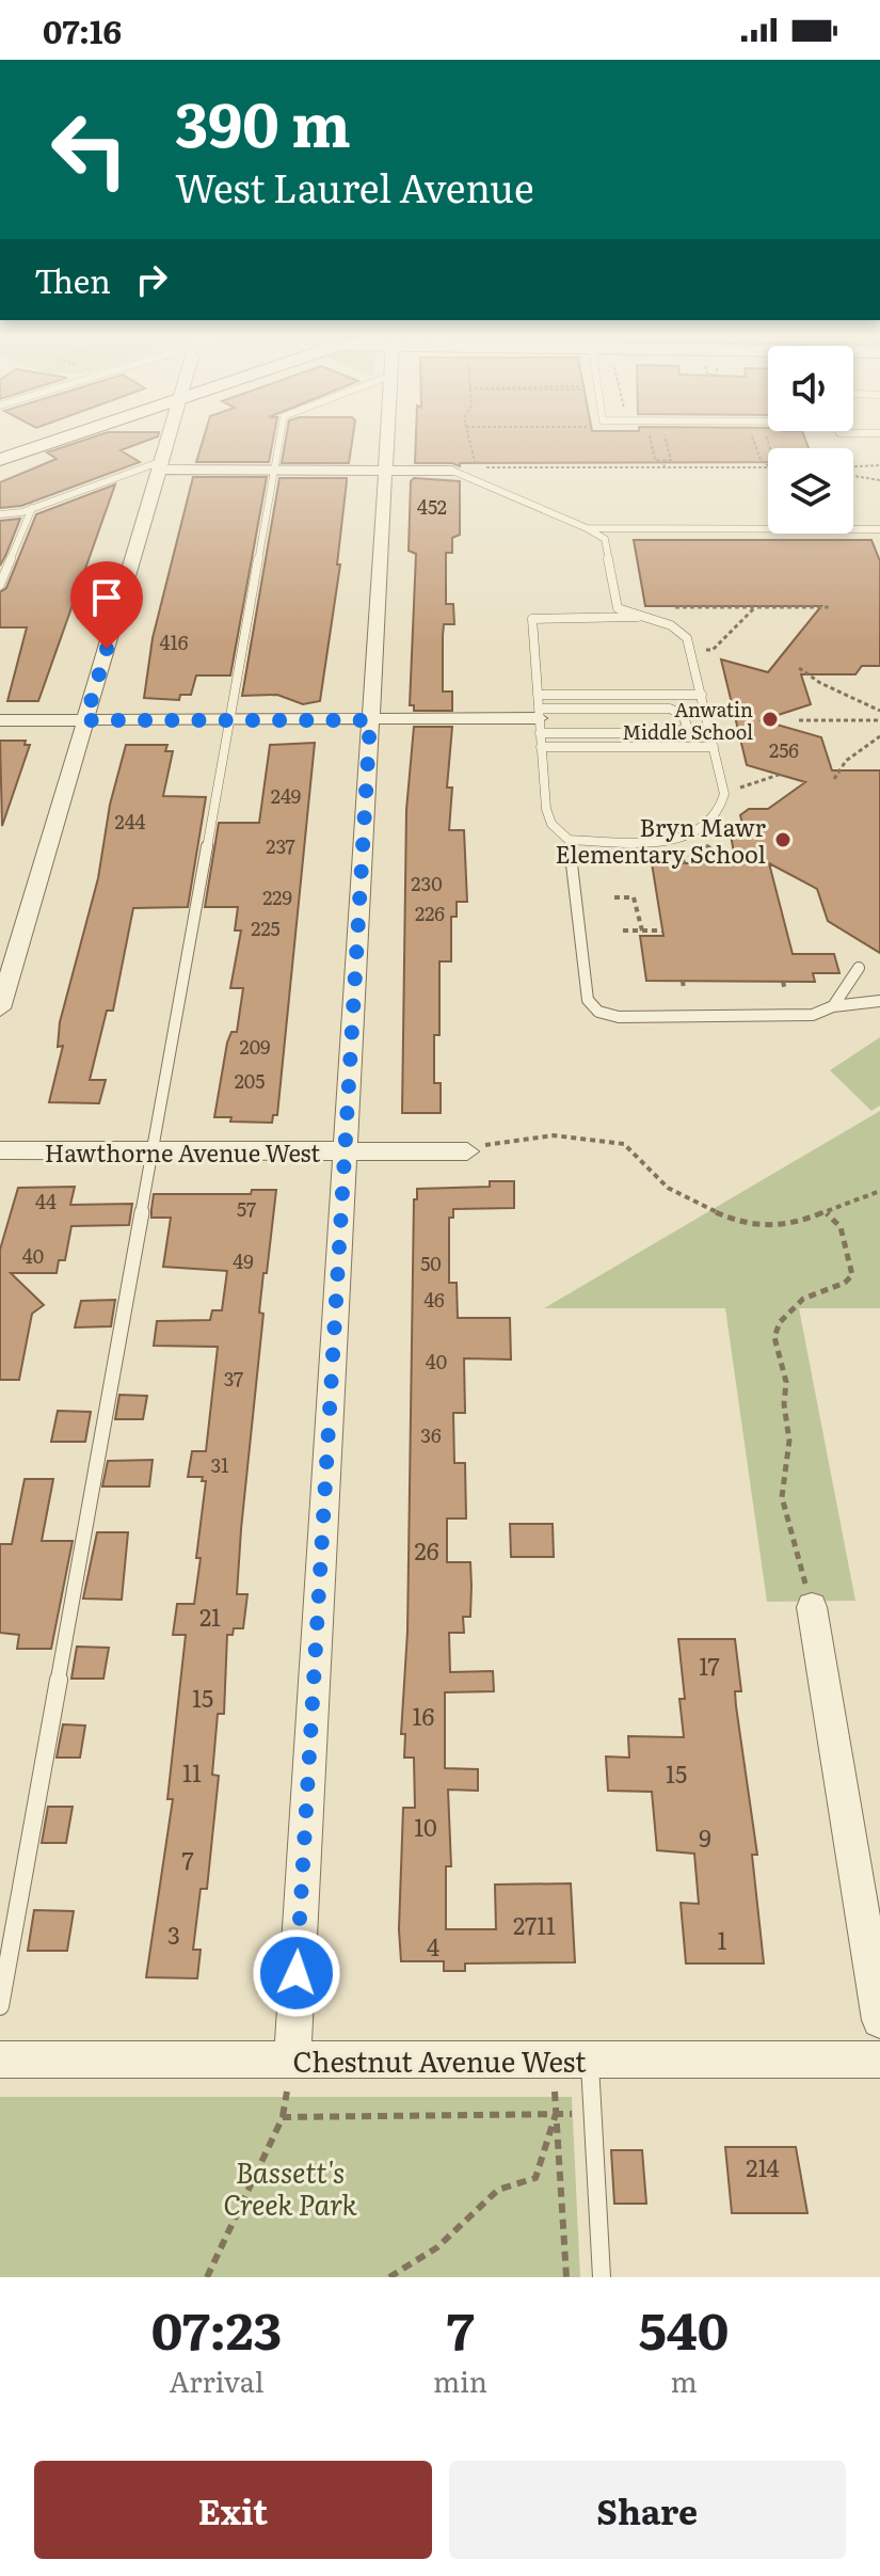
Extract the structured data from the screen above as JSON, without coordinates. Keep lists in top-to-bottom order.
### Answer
{
  "streets": {
    "street": ["Hawthorne Avenue West", "Chestnut Avenue West"]
  },
  "parks": ["Bassett's Creek Park"],
  "places": ["Anwatin Middle School", "Bryn Mawr Elementary School"],
  "house_numbers": [
    "452",
    "416",
    "256",
    "249",
    "244",
    "237",
    "230",
    "229",
    "226",
    "225",
    "209",
    "205",
    "44",
    "57",
    "40",
    "49",
    "50",
    "46",
    "40",
    "37",
    "36",
    "31",
    "26",
    "21",
    "17",
    "15",
    "16",
    "11",
    "15",
    "10",
    "9",
    "7",
    "2711",
    "3",
    "1",
    "4",
    "214"
  ],
  "page": {
    "status": "07:16",
    "turn": ["390 m", "West Laurel Avenue"],
    "then": "Then",
    "eta": [
      "07:23",
      "Arrival",
      "7",
      "min",
      "540",
      "m"
    ],
    "buttons": ["Exit", "Share"]
  }
}
